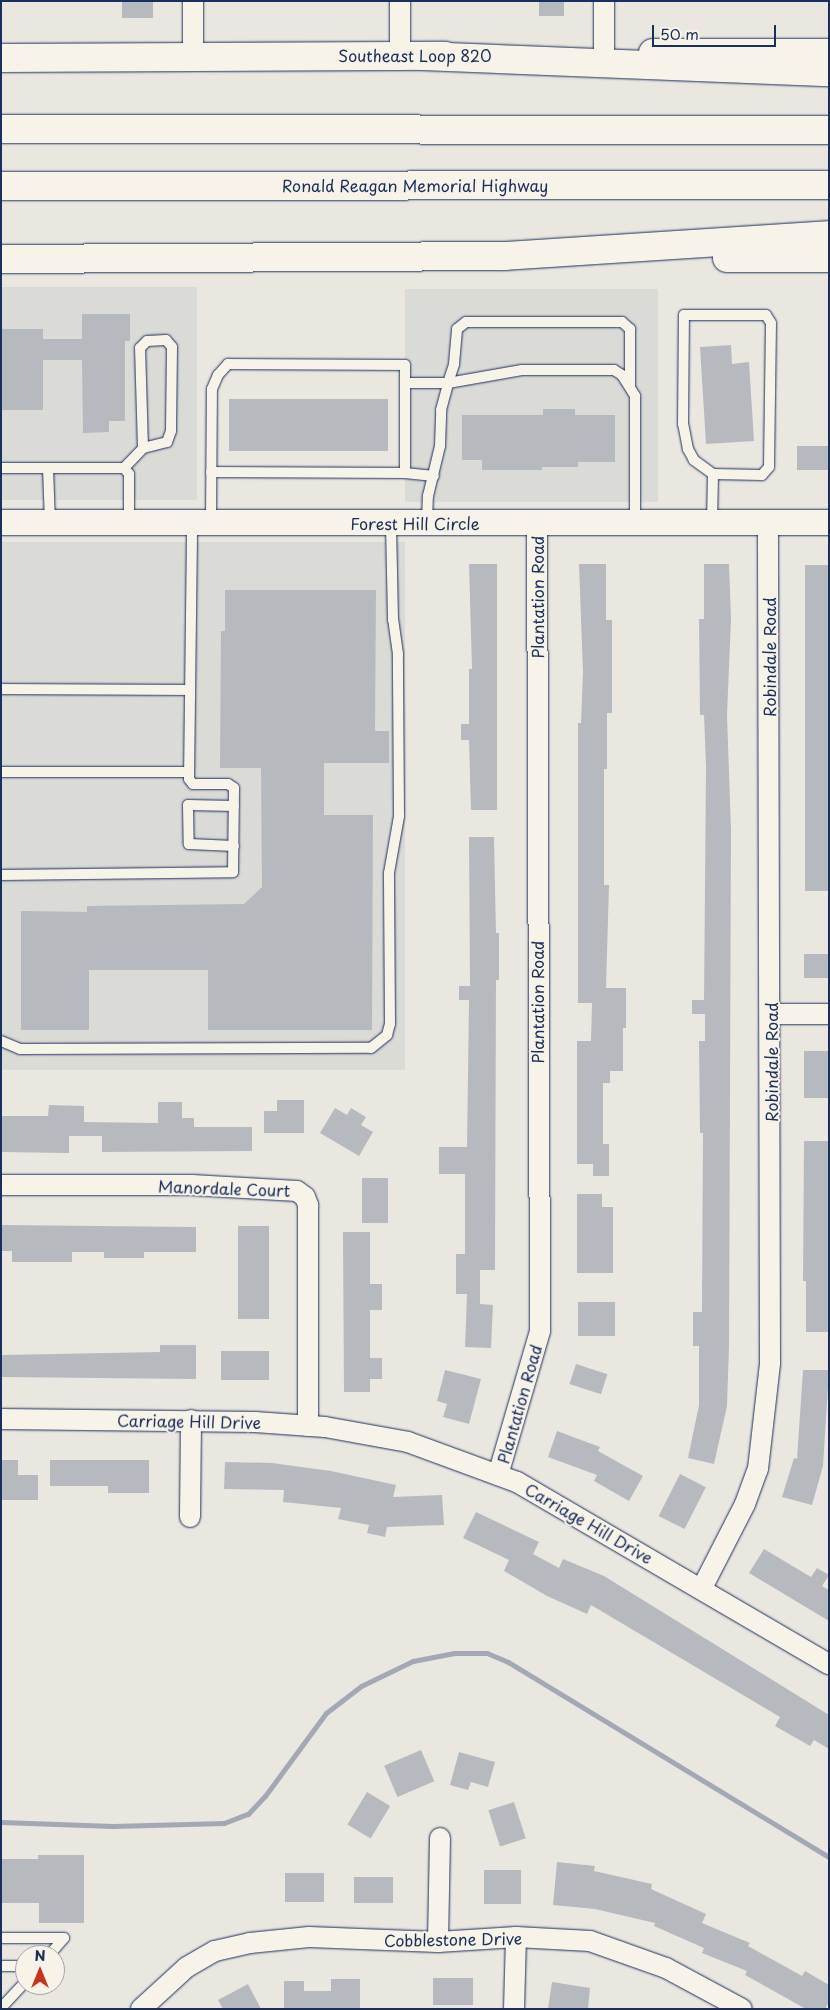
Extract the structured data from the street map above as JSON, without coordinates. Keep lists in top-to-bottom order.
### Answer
{
  "streets": {
    "main road": ["Southeast Loop 820", "Ronald Reagan Memorial Highway"],
    "street": [
      "Forest Hill Circle",
      "Plantation Road",
      "Robindale Road",
      "Manordale Court",
      "Carriage Hill Drive",
      "Cobblestone Drive"
    ]
  },
  "crossings": [
    ["Forest Hill Circle", "Plantation Road"],
    ["Forest Hill Circle", "Robindale Road"],
    ["Plantation Road", "Carriage Hill Drive"],
    ["Robindale Road", "Carriage Hill Drive"],
    ["Manordale Court", "Carriage Hill Drive"]
  ],
  "scale_bar": "50 m",
  "north": "top"
}
